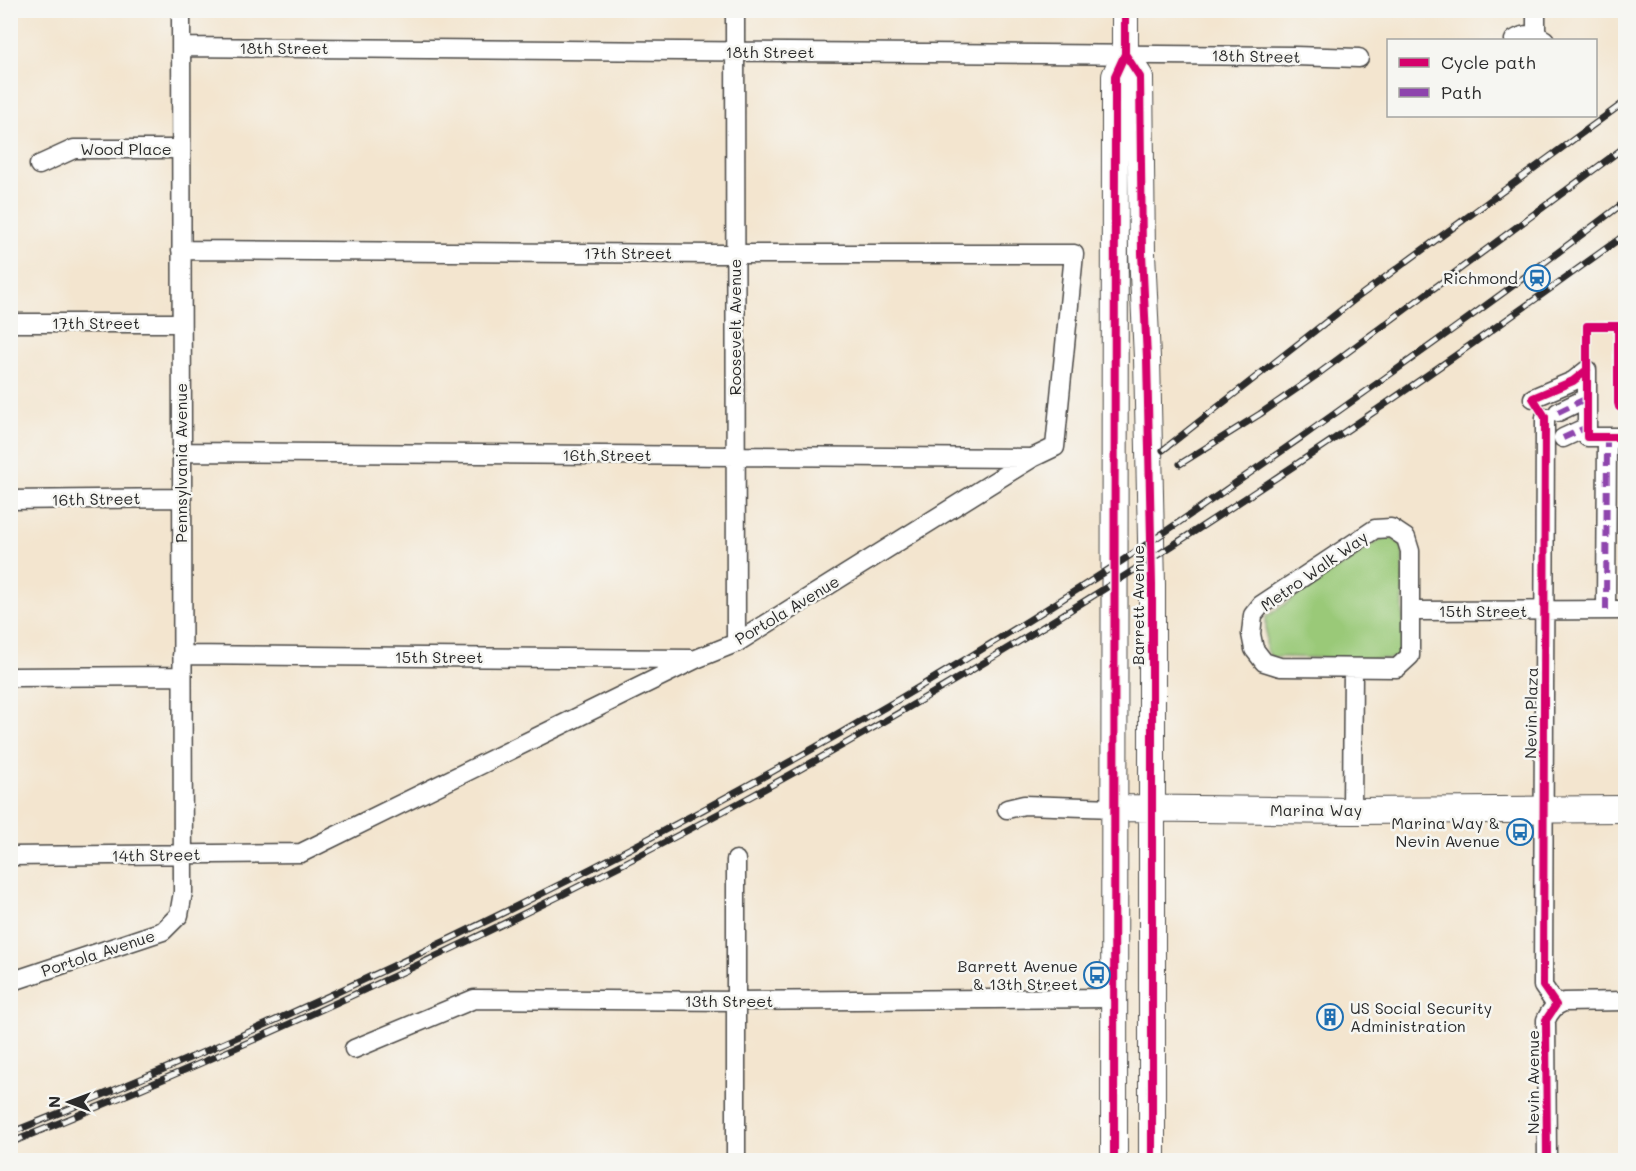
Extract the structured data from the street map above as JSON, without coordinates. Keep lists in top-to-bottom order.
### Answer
{
  "streets": {
    "main road": ["Barrett Avenue", "Marina Way"],
    "street": [
      "18th Street",
      "Wood Place",
      "17th Street",
      "Roosevelt Avenue",
      "16th Street",
      "Pennsylvania Avenue",
      "Metro Walk Way",
      "Portola Avenue",
      "15th Street",
      "Nevin Plaza",
      "14th Street",
      "13th Street",
      "Nevin Avenue"
    ]
  },
  "crossings": [
    ["18th Street", "Roosevelt Avenue"],
    ["18th Street", "Pennsylvania Avenue"],
    ["18th Street", "Barrett Avenue"],
    ["Wood Place", "Pennsylvania Avenue"],
    ["17th Street", "Roosevelt Avenue"],
    ["17th Street", "Pennsylvania Avenue"],
    ["17th Street", "Portola Avenue"],
    ["Roosevelt Avenue", "16th Street"],
    ["Roosevelt Avenue", "Portola Avenue"],
    ["16th Street", "Pennsylvania Avenue"],
    ["16th Street", "Portola Avenue"],
    ["Pennsylvania Avenue", "Portola Avenue"],
    ["Pennsylvania Avenue", "15th Street"],
    ["Pennsylvania Avenue", "14th Street"],
    ["Metro Walk Way", "15th Street"],
    ["Barrett Avenue", "Marina Way"],
    ["Barrett Avenue", "13th Street"],
    ["Portola Avenue", "15th Street"],
    ["Portola Avenue", "14th Street"],
    ["15th Street", "Nevin Plaza"],
    ["Nevin Plaza", "Marina Way"],
    ["Nevin Plaza", "Nevin Avenue"]
  ],
  "places": {
    "station": ["Richmond"],
    "bus stop": ["Marina Way & Nevin Avenue", "Barrett Avenue & 13th Street"],
    "building": ["US Social Security Administration"]
  },
  "legend": ["Cycle path", "Path"],
  "north": "left"
}
